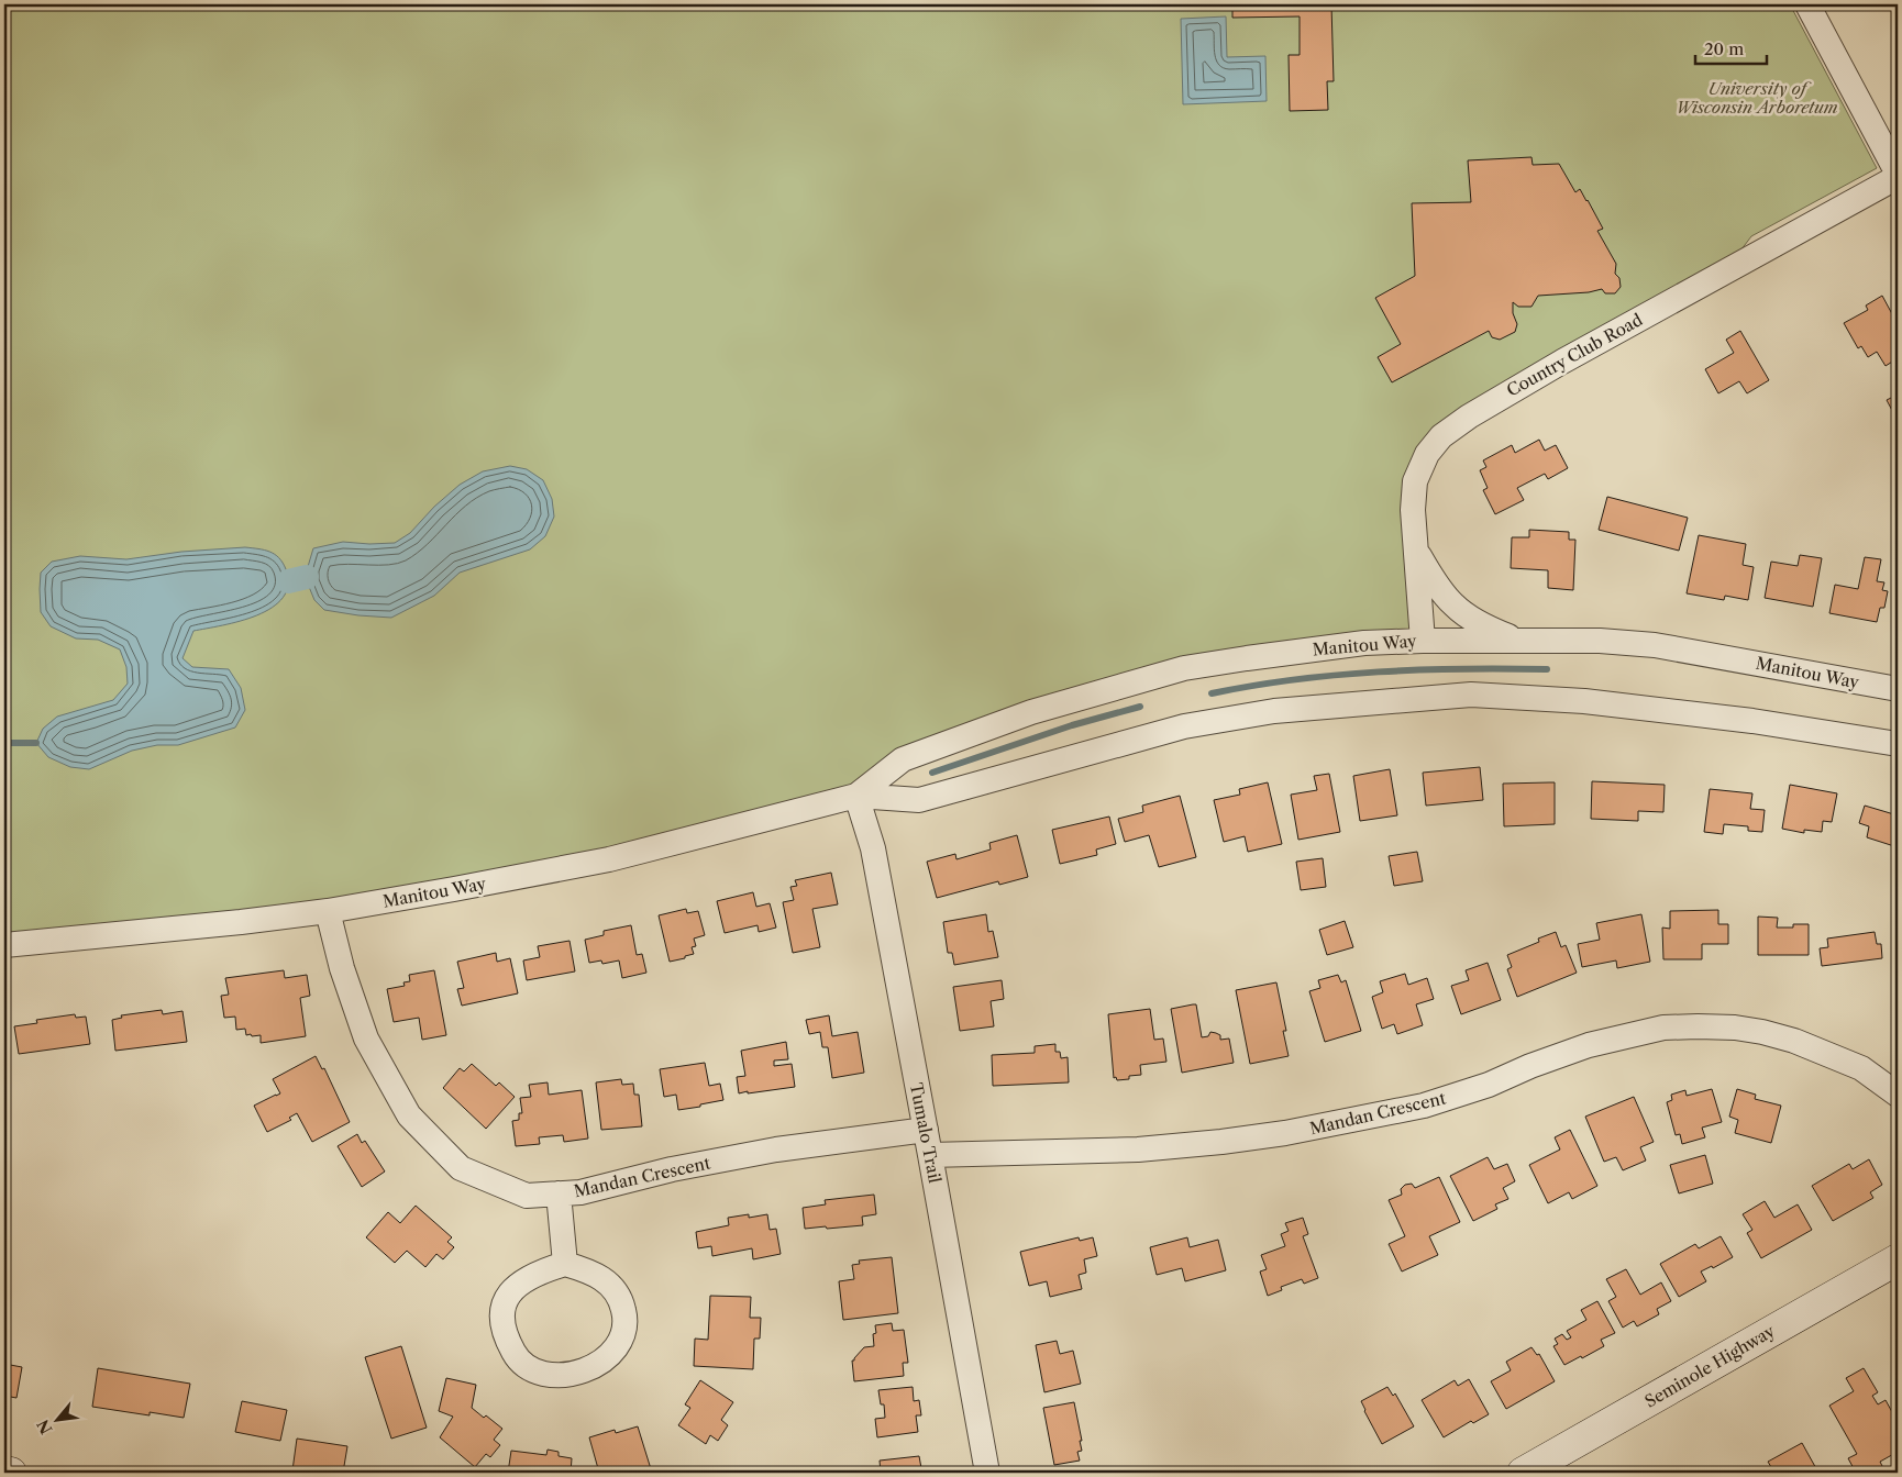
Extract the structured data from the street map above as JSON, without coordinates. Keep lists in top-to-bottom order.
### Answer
{
  "streets": {
    "street": [
      "Country Club Road",
      "Manitou Way",
      "Mandan Crescent",
      "Tumalo Trail",
      "Seminole Highway"
    ]
  },
  "crossings": [
    ["Country Club Road", "Manitou Way"],
    ["Manitou Way", "Mandan Crescent"],
    ["Manitou Way", "Tumalo Trail"],
    ["Mandan Crescent", "Tumalo Trail"]
  ],
  "parks": ["University of Wisconsin Arboretum"],
  "scale_bar": "20 m",
  "north": "bottom left"
}
